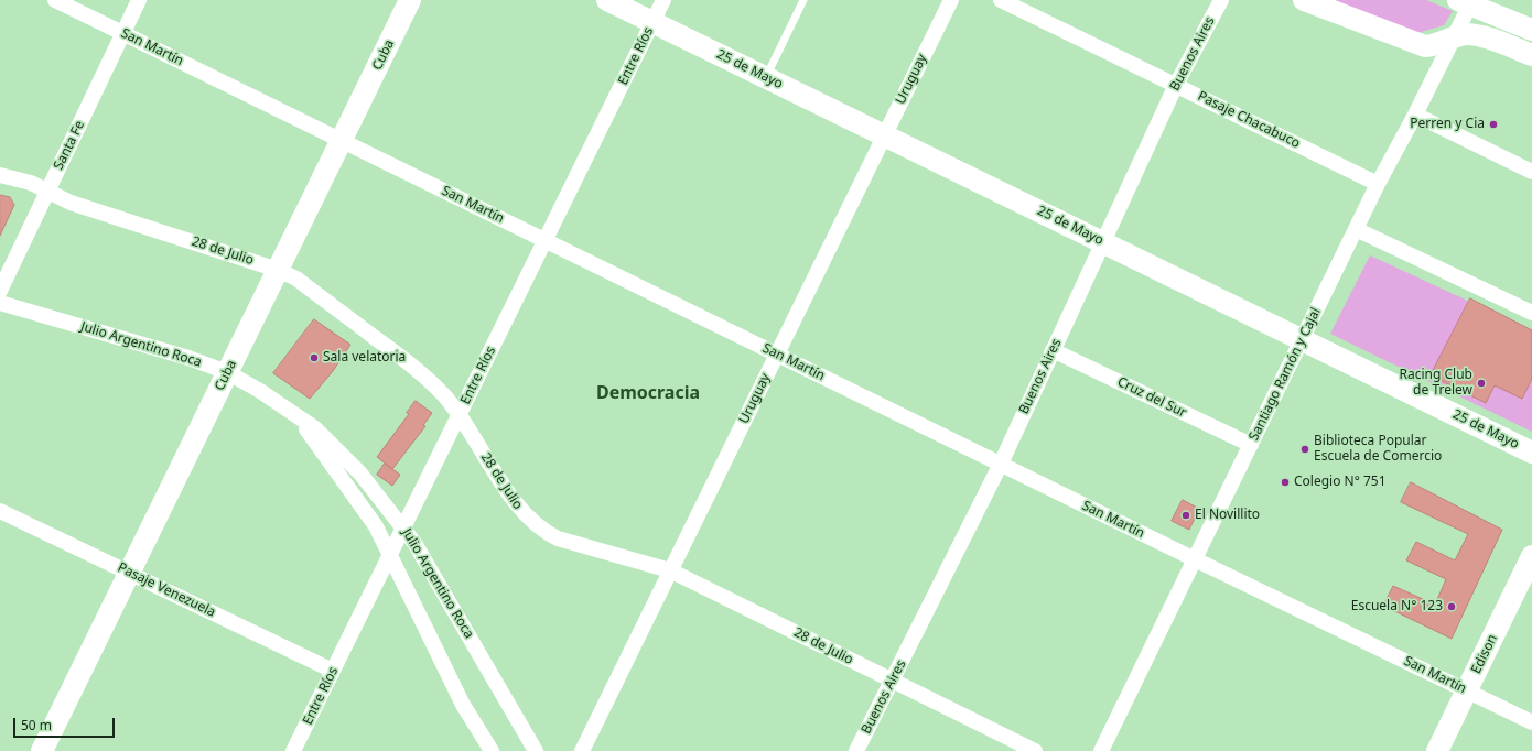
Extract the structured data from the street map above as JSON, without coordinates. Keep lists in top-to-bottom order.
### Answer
{
  "streets": {
    "street": [
      "San Martín",
      "Buenos Aires",
      "Cuba",
      "Entre Ríos",
      "25 de Mayo",
      "Uruguay",
      "Pasaje Chacabuco",
      "Santa Fe",
      "28 de Julio",
      "Julio Argentino Roca",
      "Santiago Ramón y Cajal",
      "Cruz del Sur",
      "Pasaje Venezuela",
      "Edison"
    ]
  },
  "crossings": [
    ["San Martín", "Buenos Aires"],
    ["San Martín", "Cuba"],
    ["San Martín", "Entre Ríos"],
    ["San Martín", "Uruguay"],
    ["San Martín", "Santa Fe"],
    ["San Martín", "Santiago Ramón y Cajal"],
    ["San Martín", "Edison"],
    ["Buenos Aires", "25 de Mayo"],
    ["Buenos Aires", "Pasaje Chacabuco"],
    ["Buenos Aires", "28 de Julio"],
    ["Buenos Aires", "Cruz del Sur"],
    ["Cuba", "28 de Julio"],
    ["Cuba", "Julio Argentino Roca"],
    ["Cuba", "Pasaje Venezuela"],
    ["Entre Ríos", "25 de Mayo"],
    ["Entre Ríos", "28 de Julio"],
    ["Entre Ríos", "Julio Argentino Roca"],
    ["Entre Ríos", "Pasaje Venezuela"],
    ["25 de Mayo", "Uruguay"],
    ["25 de Mayo", "Santiago Ramón y Cajal"],
    ["Uruguay", "28 de Julio"],
    ["Pasaje Chacabuco", "Santiago Ramón y Cajal"],
    ["Santa Fe", "28 de Julio"],
    ["Santiago Ramón y Cajal", "Cruz del Sur"]
  ],
  "districts": ["Democracia"],
  "places": [
    "Perren y Cia",
    "Sala velatoria",
    "Racing Club de Trelew",
    "Biblioteca Popular Escuela de Comercio",
    "Colegio N° 751",
    "El Novillito",
    "Escuela N° 123"
  ],
  "scale_bar": "50 m"
}
